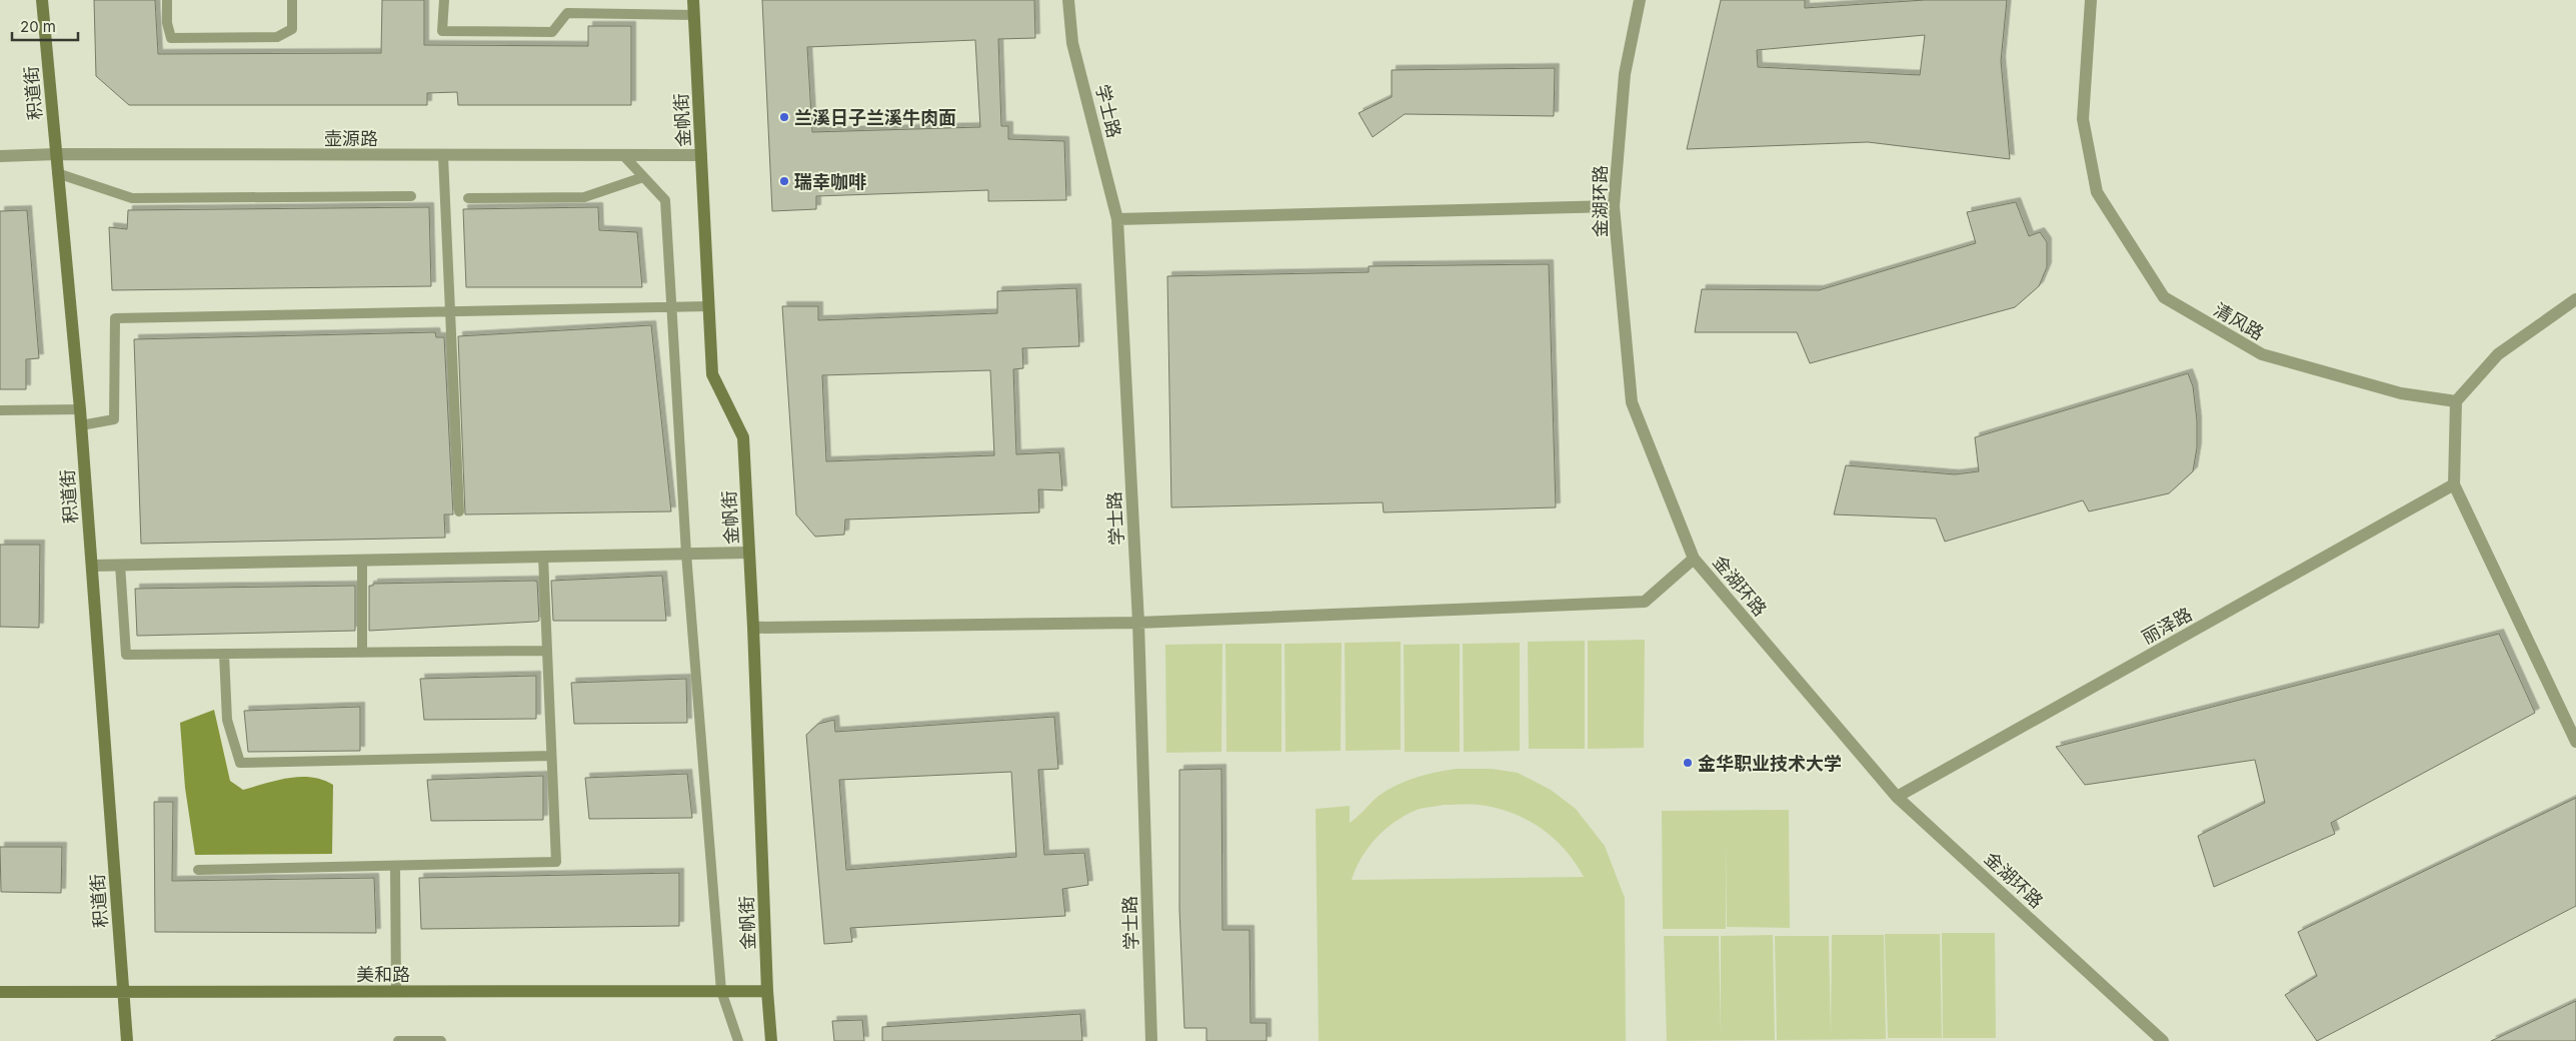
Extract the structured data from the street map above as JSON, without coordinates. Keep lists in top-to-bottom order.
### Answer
{
  "streets": {
    "street": [
      "积道街",
      "学士路",
      "金帆街",
      "壶源路",
      "金湖环路",
      "清风路",
      "丽泽路",
      "美和路"
    ]
  },
  "crossings": [
    ["积道街", "壶源路"],
    ["积道街", "美和路"],
    ["金帆街", "壶源路"],
    ["金帆街", "美和路"],
    ["金湖环路", "丽泽路"]
  ],
  "places": ["兰溪日子兰溪牛肉面", "瑞幸咖啡", "金华职业技术大学"],
  "scale_bar": "20 m"
}
